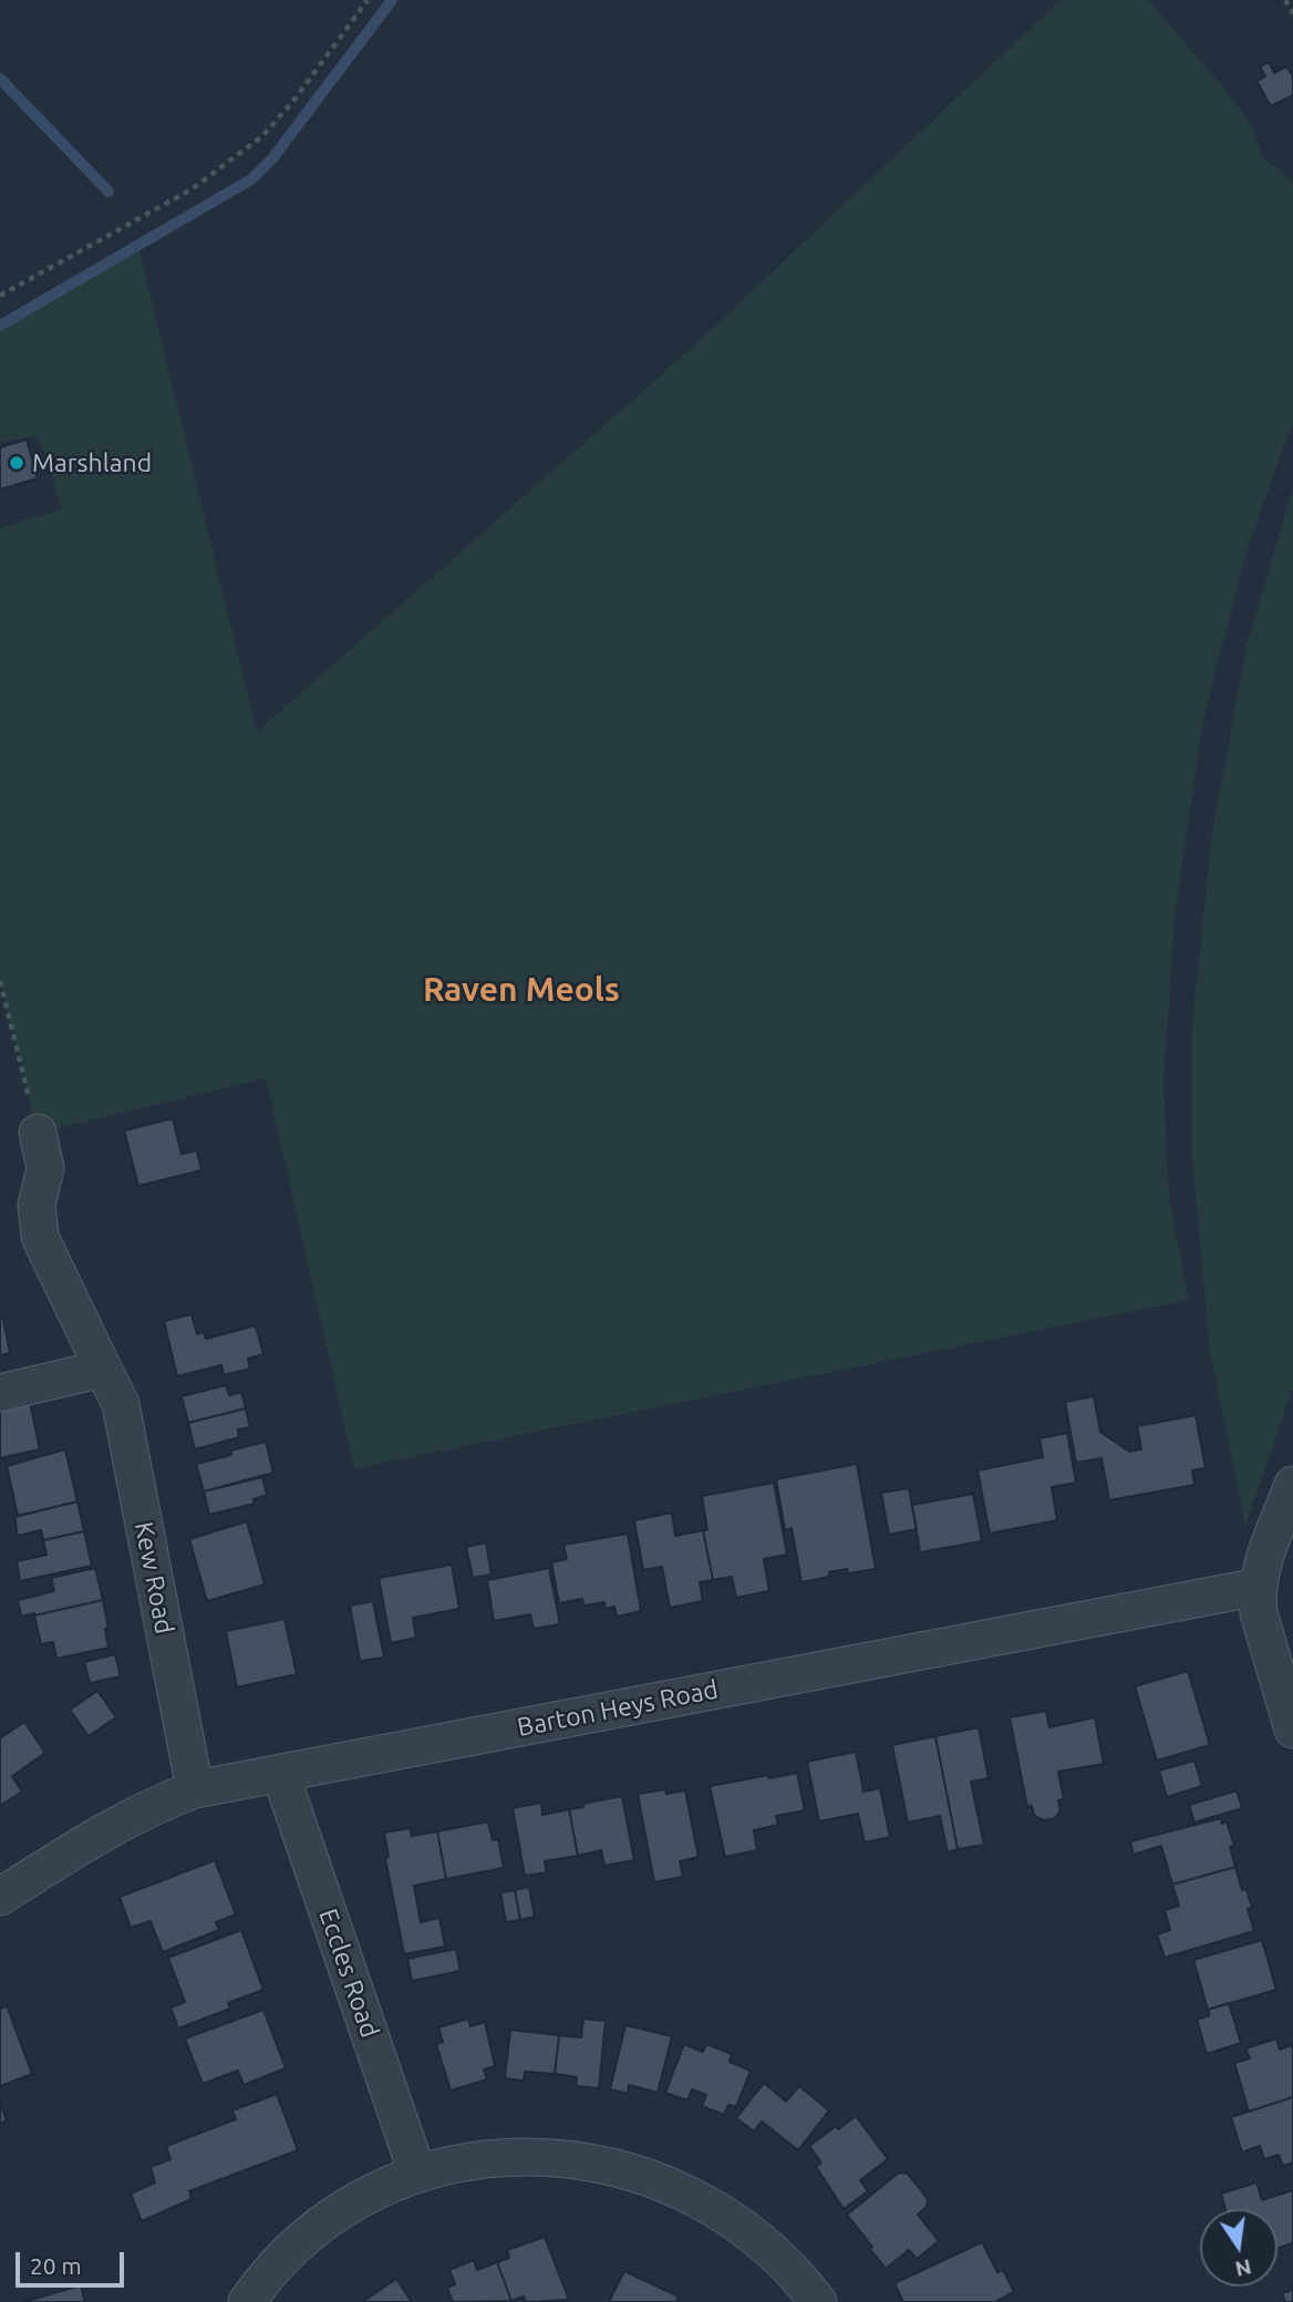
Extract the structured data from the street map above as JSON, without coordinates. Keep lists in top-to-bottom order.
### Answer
{
  "streets": {
    "street": ["Kew Road", "Barton Heys Road", "Eccles Road"]
  },
  "crossings": [
    ["Kew Road", "Barton Heys Road"],
    ["Barton Heys Road", "Eccles Road"]
  ],
  "districts": ["Raven Meols"],
  "places": ["Marshland"],
  "scale_bar": "20 m",
  "north": "bottom"
}
